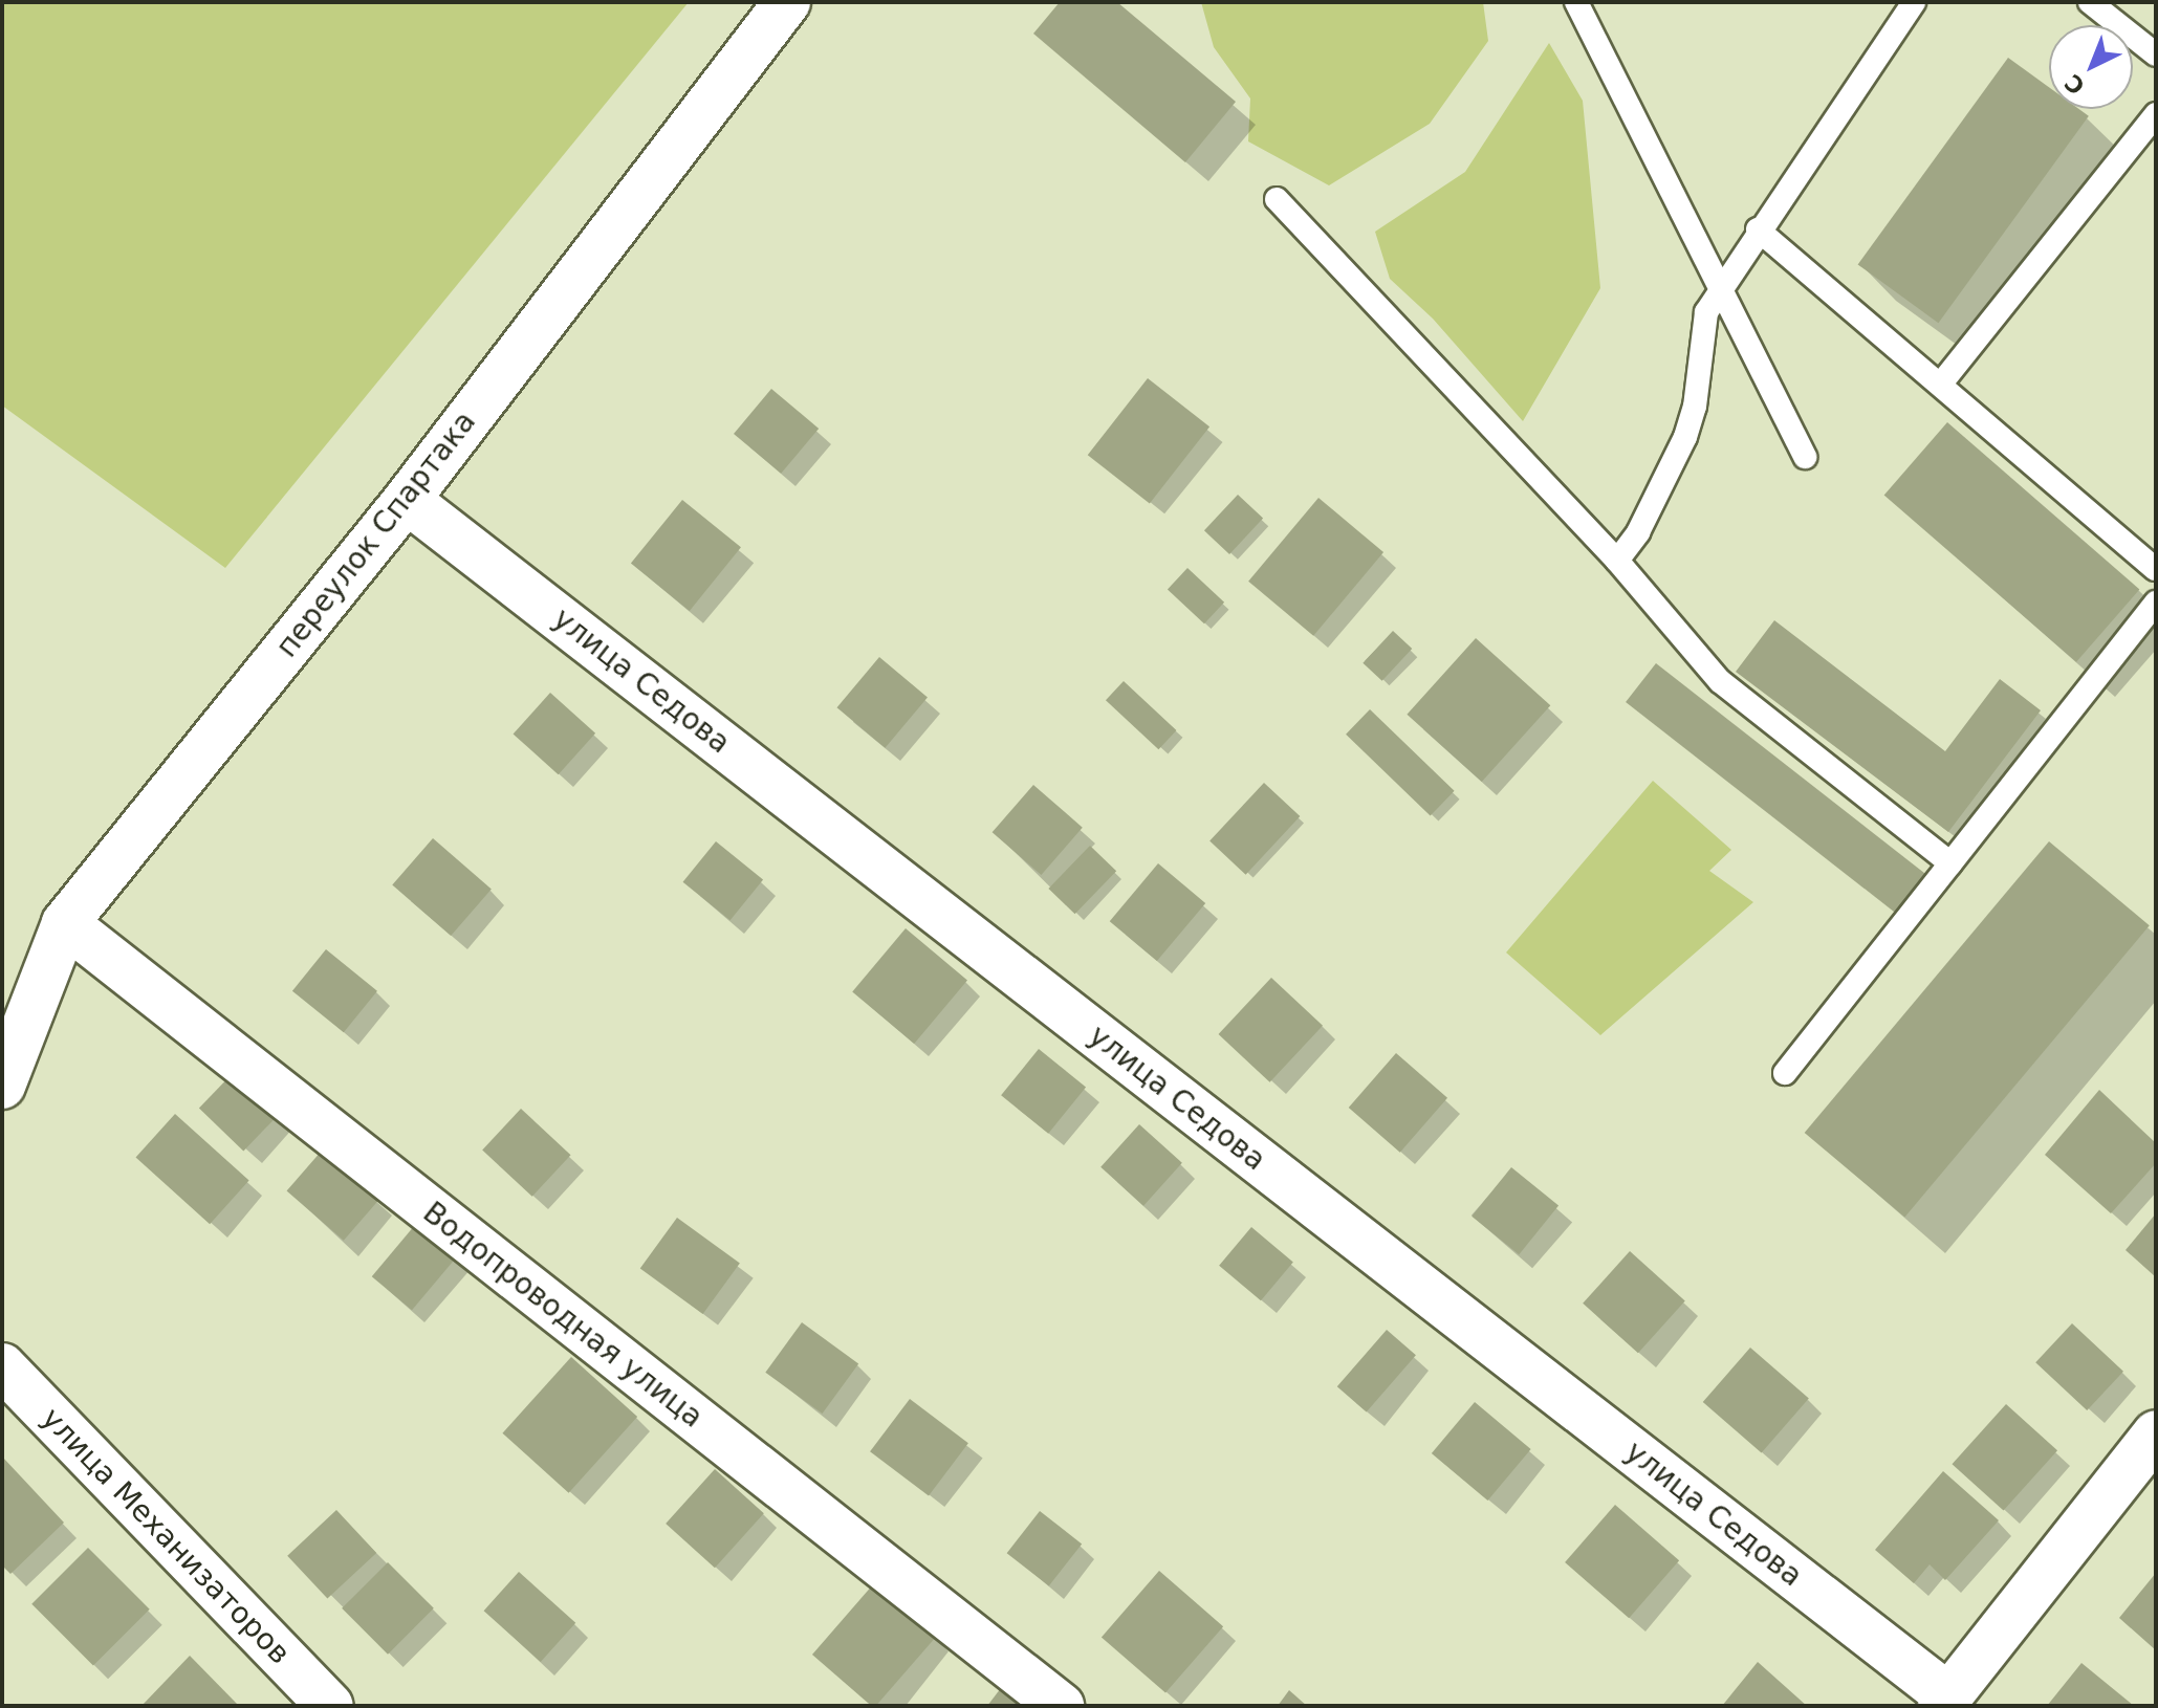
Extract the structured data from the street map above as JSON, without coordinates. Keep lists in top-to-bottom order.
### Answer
{
  "streets": {
    "street": [
      "переулок Спартака",
      "улица Седова",
      "Водопроводная улица",
      "улица Механизаторов"
    ]
  },
  "crossings": [
    ["переулок Спартака", "улица Седова"],
    ["переулок Спартака", "Водопроводная улица"]
  ],
  "north": "bottom left"
}
